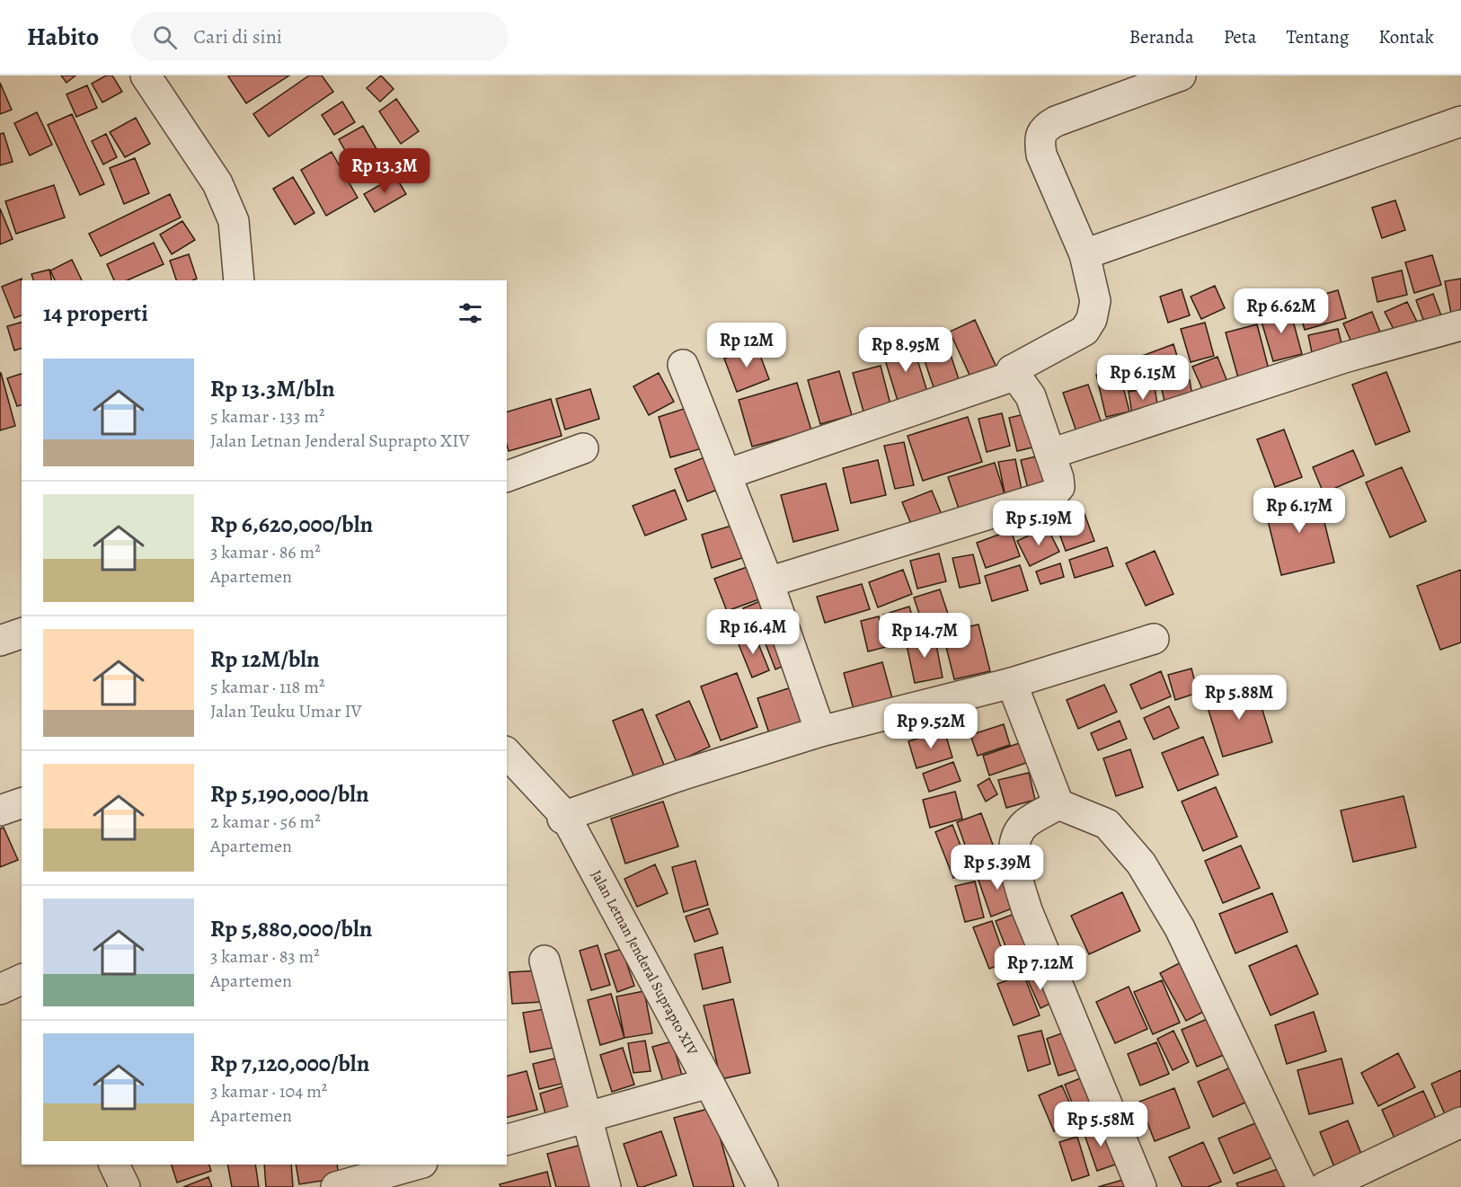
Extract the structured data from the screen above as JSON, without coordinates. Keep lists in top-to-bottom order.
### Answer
{
  "streets": {
    "street": ["Jalan Letnan Jenderal Suprapto XIV"]
  },
  "page": {
    "header": "Habito",
    "search": "Cari di sini",
    "nav": [
      "Beranda",
      "Peta",
      "Tentang",
      "Kontak"
    ],
    "price": [
      "Rp 13.3M",
      "Rp 6.62M",
      "Rp 12M",
      "Rp 8.95M",
      "Rp 6.15M",
      "Rp 6.17M",
      "Rp 5.19M",
      "Rp 16.4M",
      "Rp 14.7M",
      "Rp 5.88M",
      "Rp 9.52M",
      "Rp 5.39M",
      "Rp 7.12M",
      "Rp 5.58M"
    ],
    "heading": "14 properti",
    "list": [
      {
        "name": "Rp 13.3M/bln",
        "note": "5 kamar · 133 m² · Jalan Letnan Jenderal Suprapto XIV"
      },
      {
        "name": "Rp 6,620,000/bln",
        "note": "3 kamar · 86 m² · Apartemen"
      },
      {
        "name": "Rp 12M/bln",
        "note": "5 kamar · 118 m² · Jalan Teuku Umar IV"
      },
      {
        "name": "Rp 5,190,000/bln",
        "note": "2 kamar · 56 m² · Apartemen"
      },
      {
        "name": "Rp 5,880,000/bln",
        "note": "3 kamar · 83 m² · Apartemen"
      },
      {
        "name": "Rp 7,120,000/bln",
        "note": "3 kamar · 104 m² · Apartemen"
      }
    ]
  }
}
